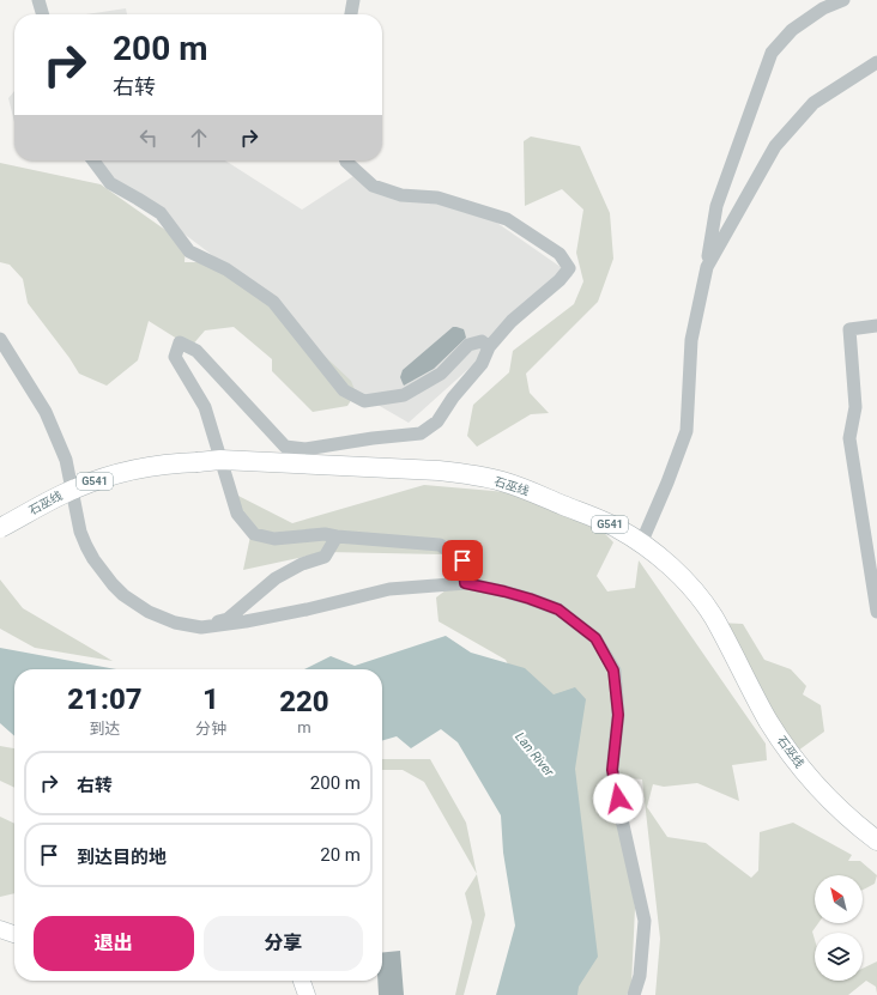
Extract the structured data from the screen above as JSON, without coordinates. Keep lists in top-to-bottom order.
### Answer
{
  "streets": {
    "highway": ["G541", "石巫线"]
  },
  "water": ["Lan River"],
  "north": "top left",
  "page": {
    "turn": ["200 m", "右转"],
    "eta": [
      "21:07",
      "到达",
      "1",
      "分钟",
      "220",
      "m"
    ],
    "list": [
      {
        "name": "右转",
        "value": "200 m"
      },
      {
        "name": "到达目的地",
        "value": "20 m"
      }
    ],
    "buttons": ["退出", "分享"]
  }
}
